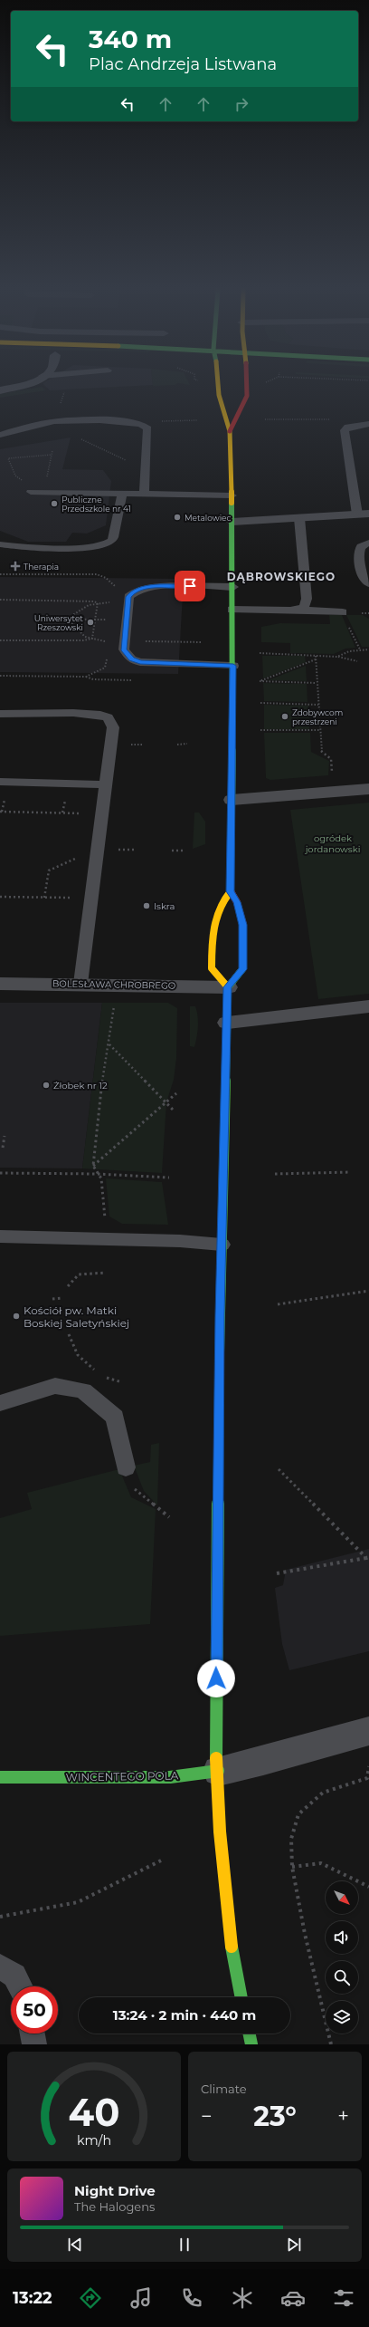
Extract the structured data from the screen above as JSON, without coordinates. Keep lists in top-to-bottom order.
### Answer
{
  "streets": {
    "main road": ["WINCENTEGO POLA"],
    "street": ["BOLESŁAWA CHROBREGO"]
  },
  "districts": ["DĄBROWSKIEGO"],
  "parks": ["ogródek jordanowski"],
  "places": {
    "other": [
      "Publiczne Przedszkole nr 41",
      "Metalowiec",
      "Uniwersytet Rzeszowski",
      "Zdobywcom przestrzeni",
      "Iskra",
      "Żłobek nr 12",
      "Kościół pw. Matki Boskiej Saletyńskiej"
    ],
    "health": ["Therapia"]
  },
  "north": "bottom right",
  "page": {
    "turn": ["340 m", "Plac Andrzeja Listwana"],
    "limit": "50",
    "trip": "13:24 · 2 min · 440 m",
    "tile": "Climate",
    "heat": ["−", "23°", "+"],
    "song": ["Night Drive", "The Halogens"],
    "tabs": "13:22",
    "gauge": ["40", "km/h"]
  }
}
